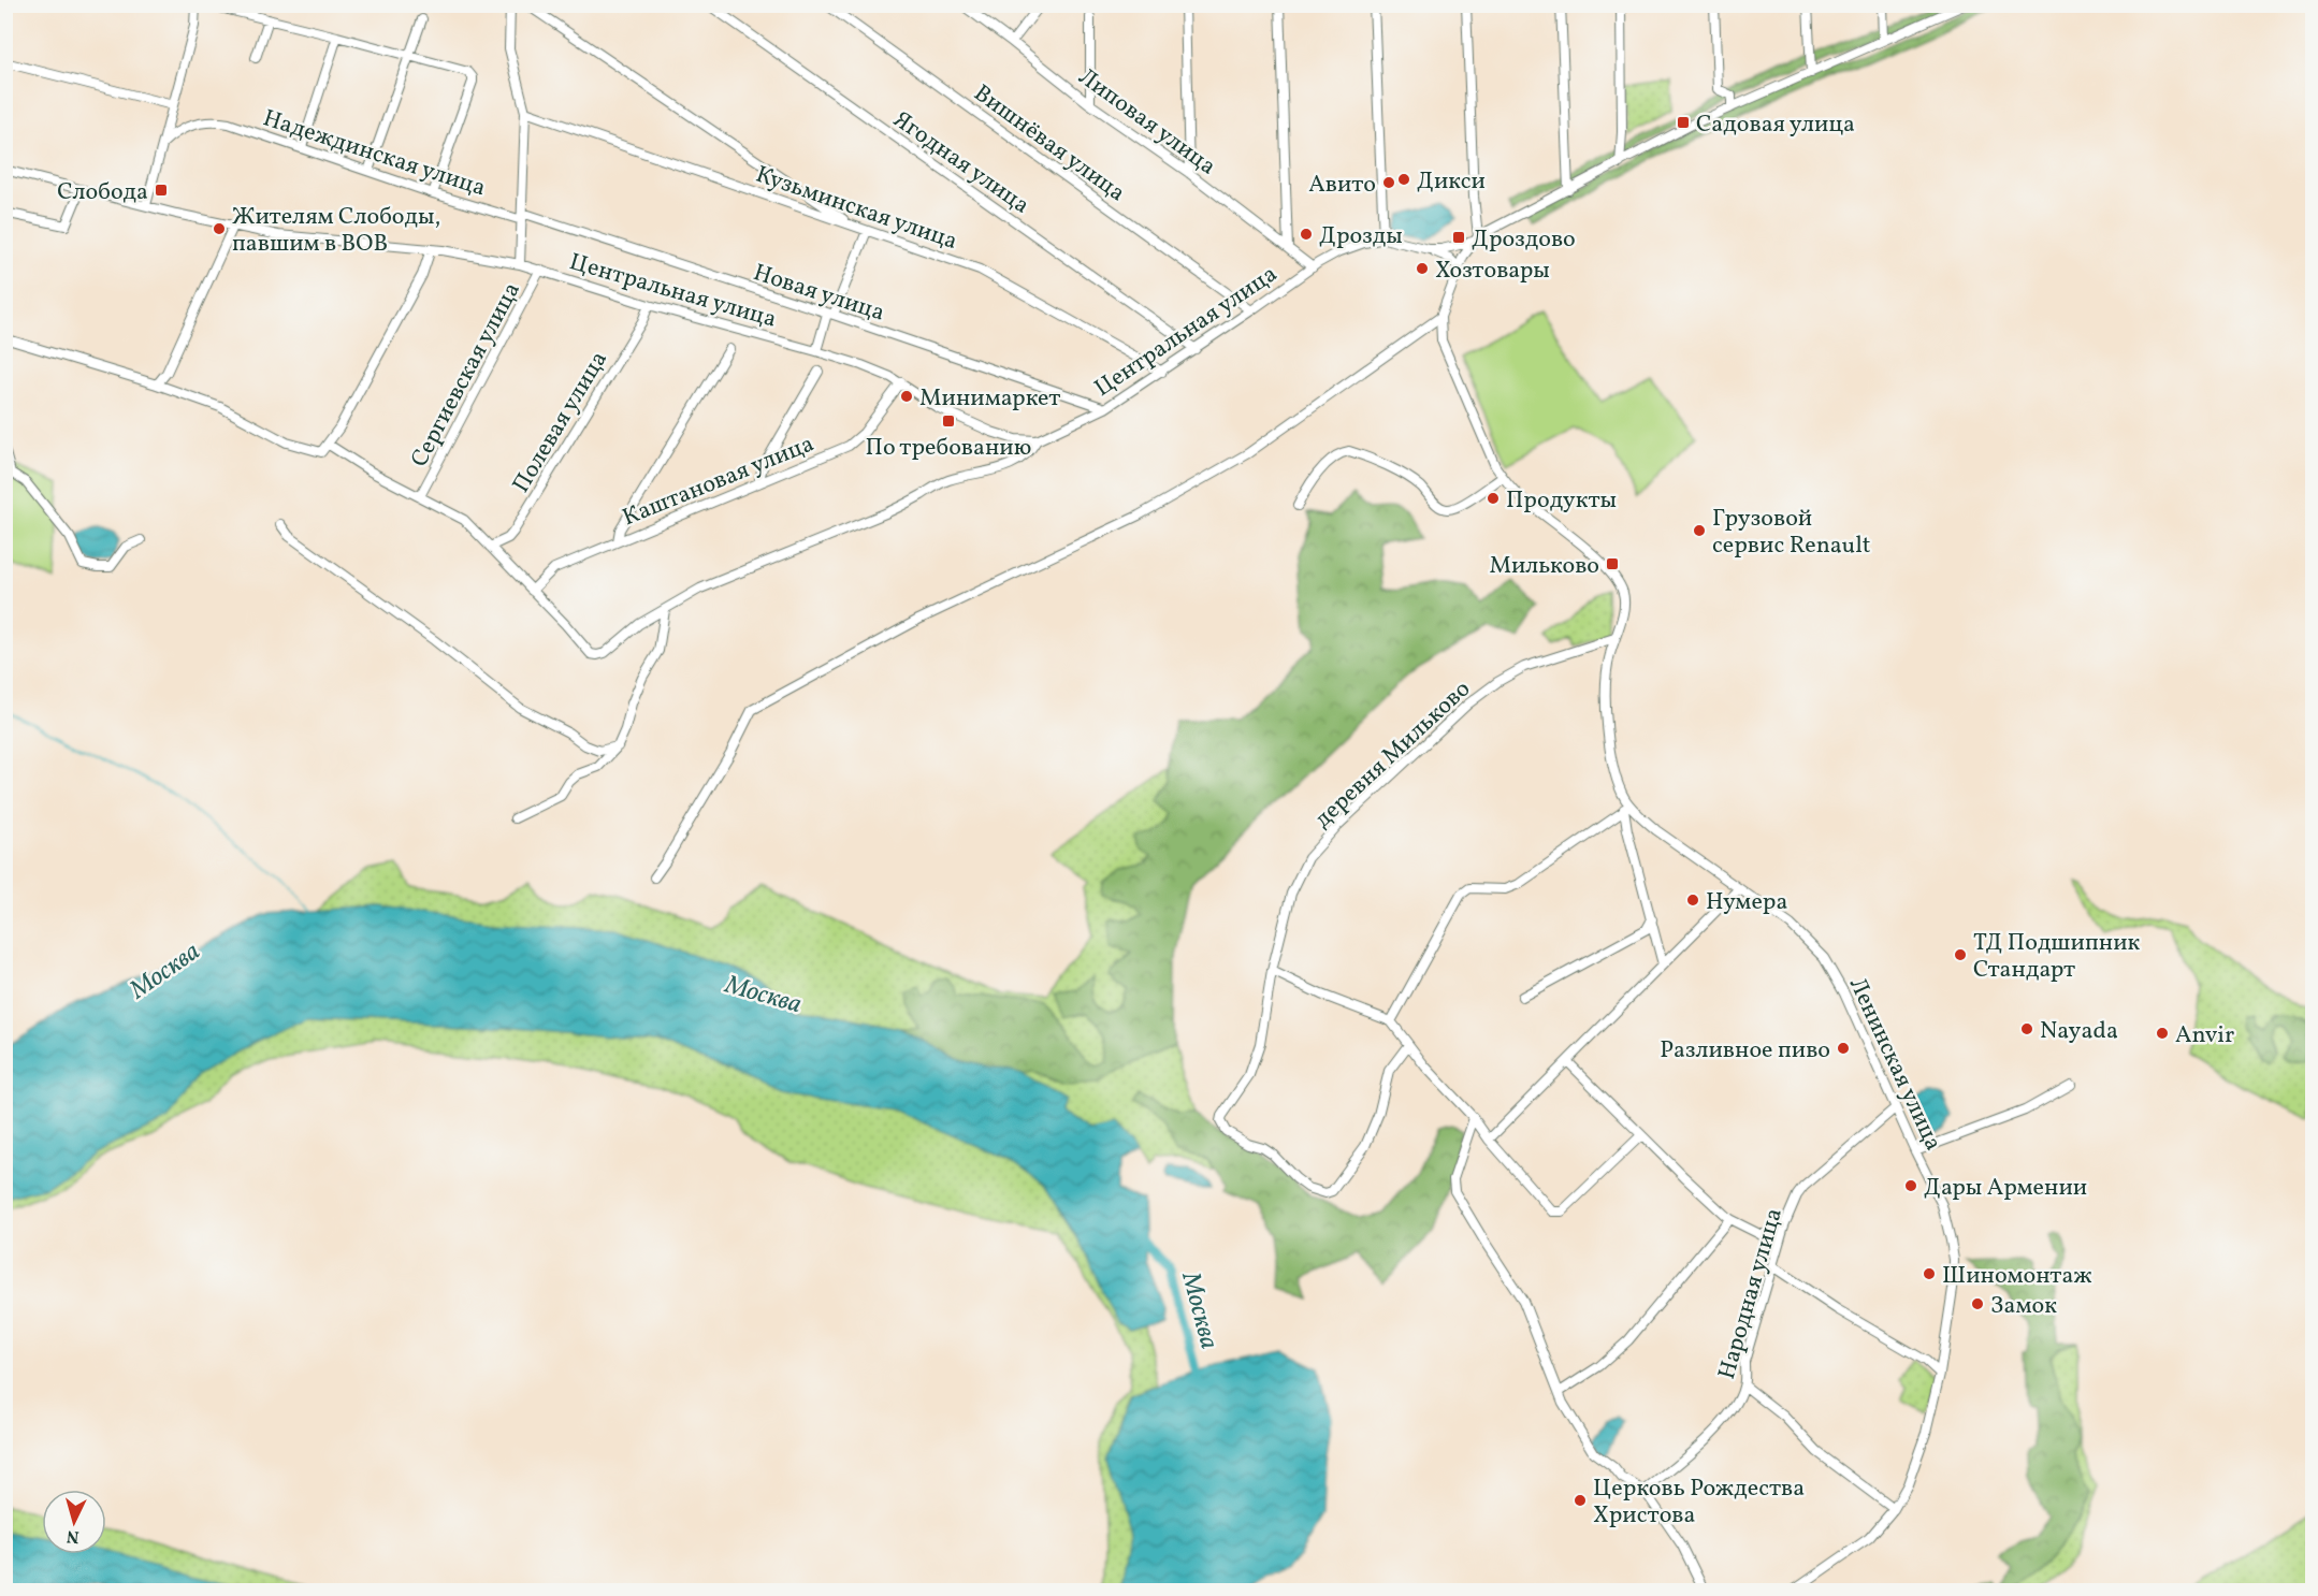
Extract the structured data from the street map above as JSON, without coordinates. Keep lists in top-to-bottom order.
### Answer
{
  "streets": {
    "street": [
      "Липовая улица",
      "Вишнёвая улица",
      "Надеждинская улица",
      "Ягодная улица",
      "Кузьминская улица",
      "Центральная улица",
      "Новая улица",
      "Сергиевская улица",
      "Полевая улица",
      "Каштановая улица",
      "деревня Мильково",
      "Ленинская улица",
      "Народная улица"
    ]
  },
  "crossings": [
    ["Липовая улица", "Центральная улица"],
    ["Вишнёвая улица", "Центральная улица"],
    ["Надеждинская улица", "Новая улица"],
    ["Ягодная улица", "Центральная улица"],
    ["Кузьминская улица", "Центральная улица"],
    ["Центральная улица", "Новая улица"],
    ["Центральная улица", "Сергиевская улица"],
    ["Центральная улица", "Полевая улица"],
    ["Центральная улица", "Каштановая улица"],
    ["Ленинская улица", "Народная улица"]
  ],
  "water": ["Москва"],
  "places": {
    "transit": [
      "Садовая улица",
      "Слобода",
      "Дроздово",
      "По требованию",
      "Мильково"
    ],
    "other": [
      "Дикси",
      "Авито",
      "Жителям Слободы, павшим в ВОВ",
      "Дрозды",
      "Хозтовары",
      "Минимаркет",
      "Продукты",
      "Грузовой сервис Renault",
      "Нумера",
      "ТД Подшипник Стандарт",
      "Nayada",
      "Anvir",
      "Разливное пиво",
      "Дары Армении",
      "Шиномонтаж",
      "Замок",
      "Церковь Рождества Христова"
    ]
  },
  "north": "bottom"
}
